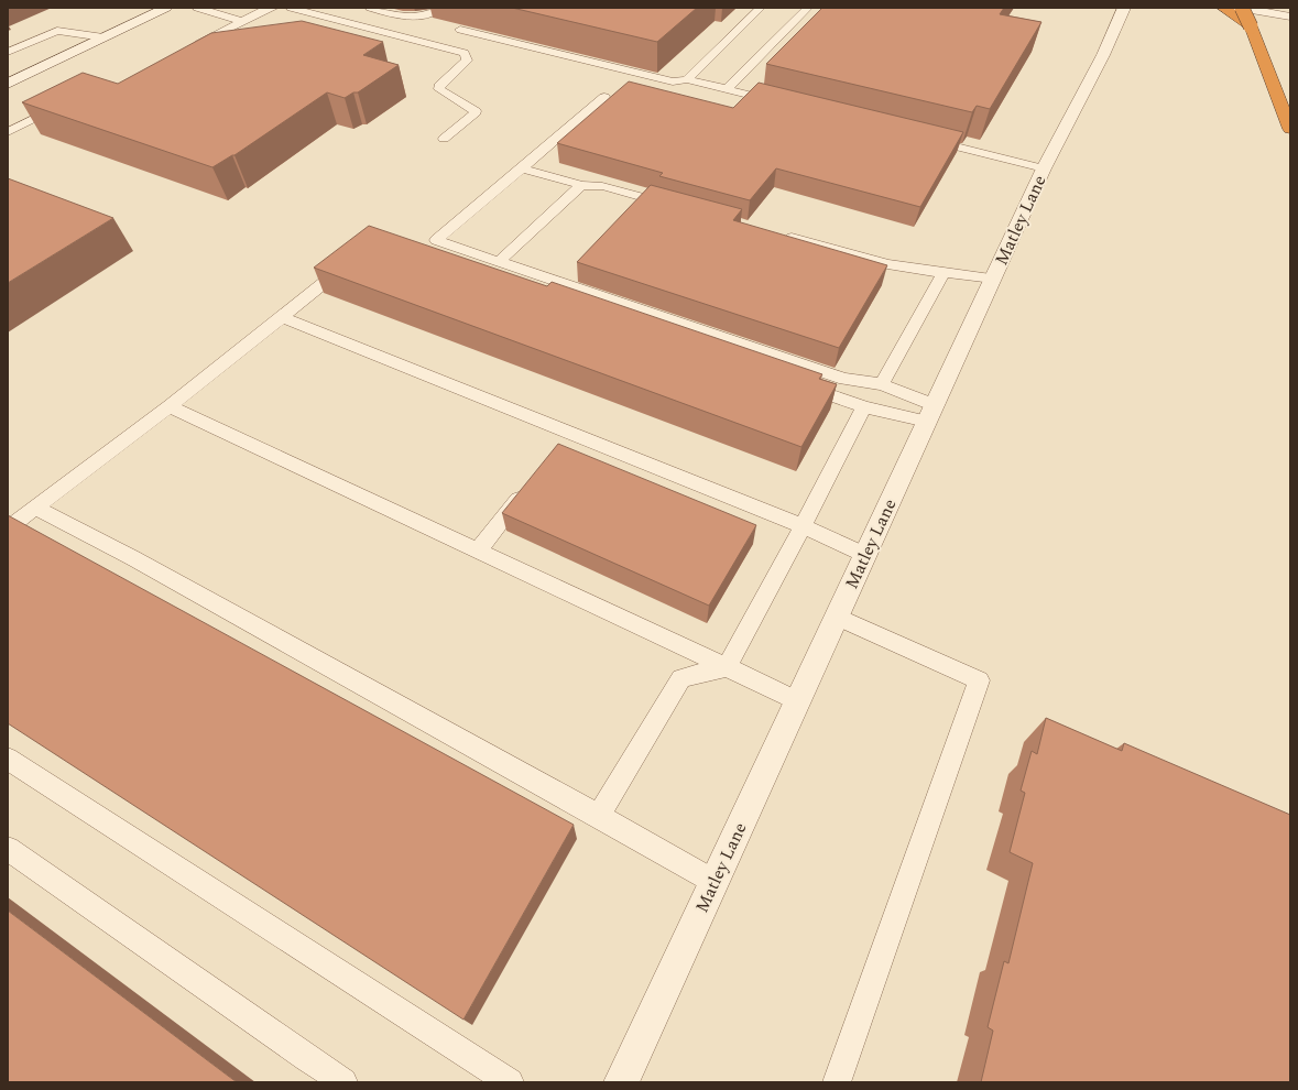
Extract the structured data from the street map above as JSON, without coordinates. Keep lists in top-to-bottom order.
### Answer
{
  "streets": {
    "street": ["Matley Lane"]
  }
}
